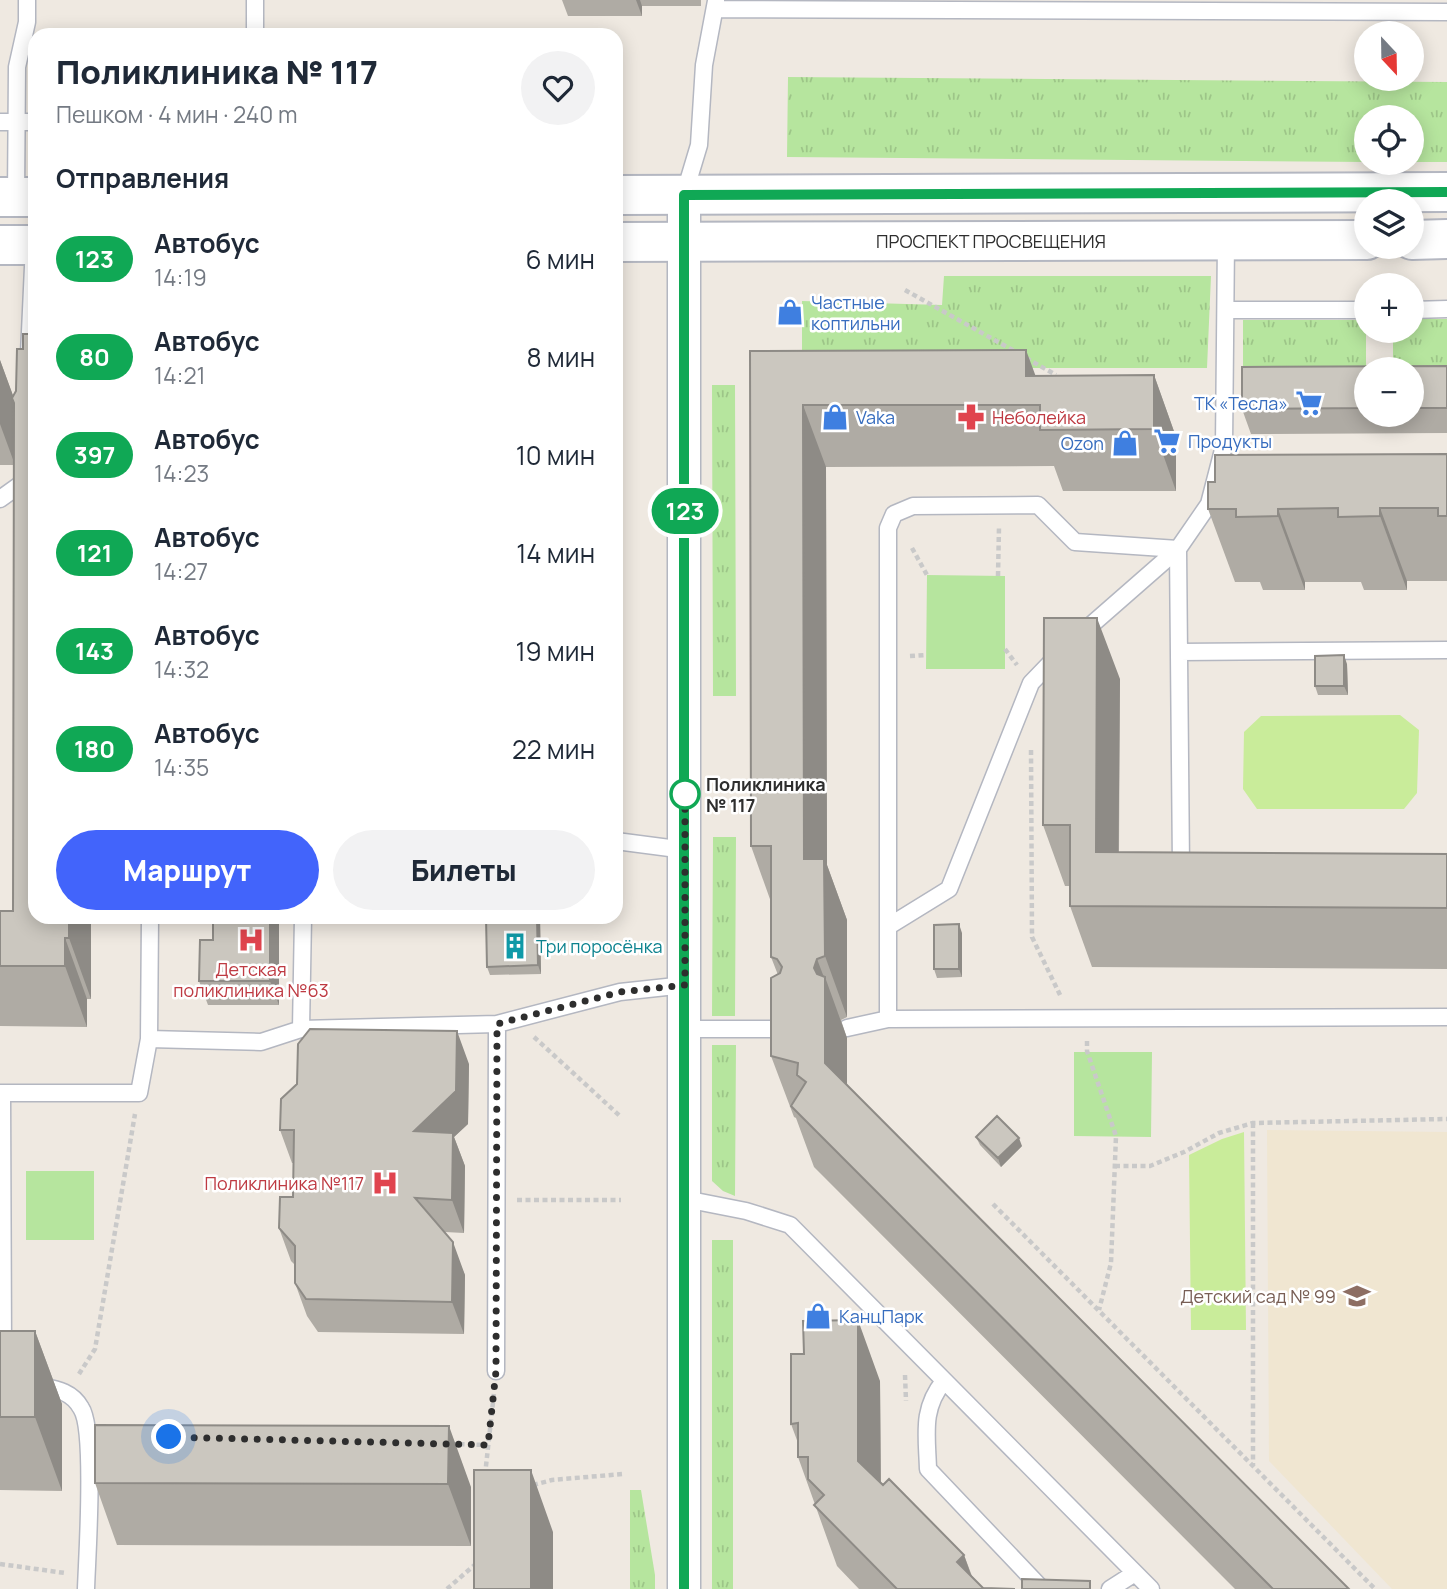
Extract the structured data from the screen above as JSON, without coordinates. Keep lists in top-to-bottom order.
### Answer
{
  "streets": {
    "main road": ["ПРОСПЕКТ ПРОСВЕЩЕНИЯ"]
  },
  "places": {
    "shop": [
      "Частные коптильни",
      "Vaka",
      "Ozon",
      "КанцПарк"
    ],
    "supermarket": ["ТК «Тесла»", "Продукты"],
    "pharmacy": ["Неболейка"],
    "other": ["Поликлиника № 117"],
    "hospital": ["Детская поликлиника №63", "Поликлиника №117"],
    "building": ["Три поросёнка"],
    "school or university": ["Детский сад № 99"]
  },
  "lines": ["bus line 123"],
  "north": "bottom",
  "page": {
    "on_map": "123",
    "map_buttons": ["+", "−"],
    "heading": [
      ["Поликлиника № 117", "Пешком · 4 мин · 240 m"],
      "Отправления"
    ],
    "list": [
      {
        "mark": "123",
        "name": "Автобус",
        "note": "14:19",
        "value": "6 мин"
      },
      {
        "mark": "80",
        "name": "Автобус",
        "note": "14:21",
        "value": "8 мин"
      },
      {
        "mark": "397",
        "name": "Автобус",
        "note": "14:23",
        "value": "10 мин"
      },
      {
        "mark": "121",
        "name": "Автобус",
        "note": "14:27",
        "value": "14 мин"
      },
      {
        "mark": "143",
        "name": "Автобус",
        "note": "14:32",
        "value": "19 мин"
      },
      {
        "mark": "180",
        "name": "Автобус",
        "note": "14:35",
        "value": "22 мин"
      }
    ],
    "buttons": ["Маршрут", "Билеты"]
  }
}
